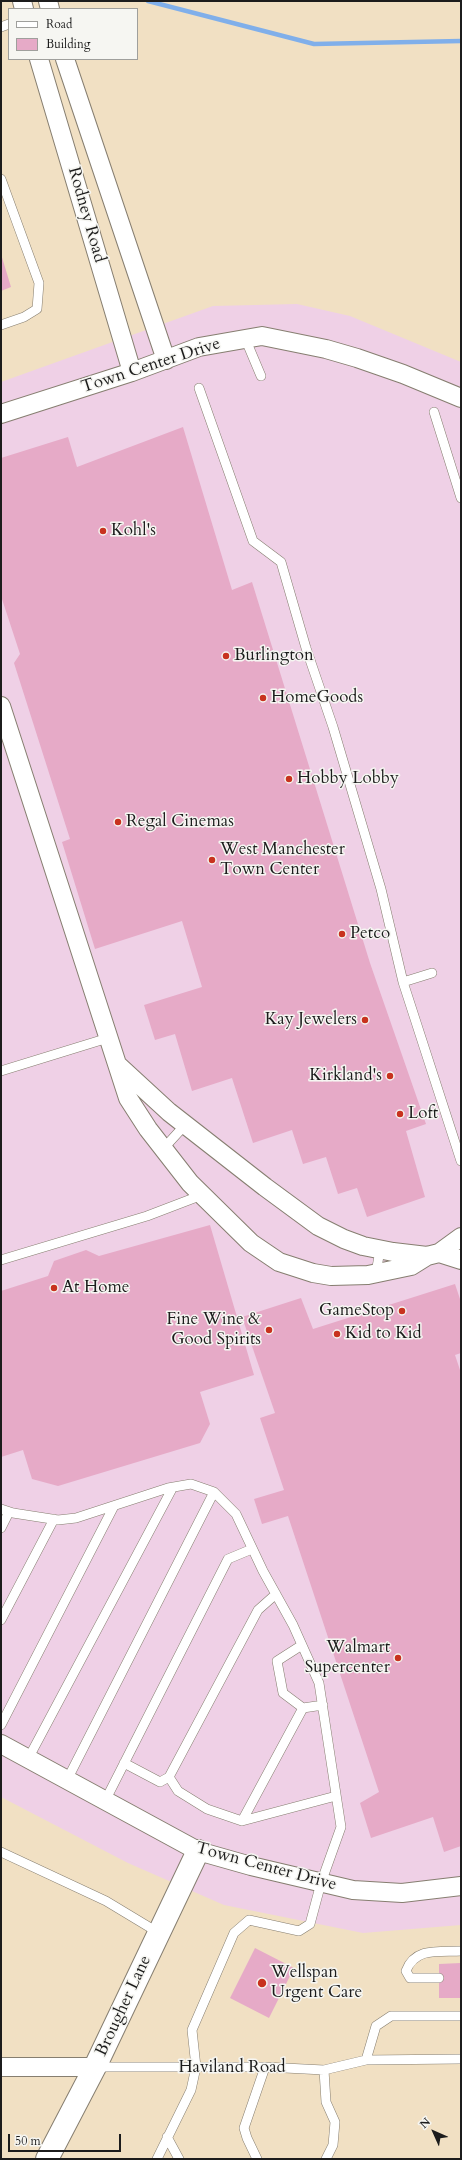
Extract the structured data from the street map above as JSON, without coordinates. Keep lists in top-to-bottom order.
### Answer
{
  "streets": {
    "street": [
      "Rodney Road",
      "Town Center Drive",
      "Brougher Lane",
      "Haviland Road"
    ]
  },
  "crossings": [
    ["Rodney Road", "Town Center Drive"],
    ["Town Center Drive", "Brougher Lane"],
    ["Brougher Lane", "Haviland Road"]
  ],
  "places": [
    "Kohl's",
    "Burlington",
    "HomeGoods",
    "Hobby Lobby",
    "Regal Cinemas",
    "West Manchester Town Center",
    "Petco",
    "Kay Jewelers",
    "Kirkland's",
    "Loft",
    "At Home",
    "GameStop",
    "Fine Wine & Good Spirits",
    "Kid to Kid",
    "Walmart Supercenter",
    "Wellspan Urgent Care"
  ],
  "legend": ["Road", "Building"],
  "scale_bar": "50 m",
  "north": "top left"
}
